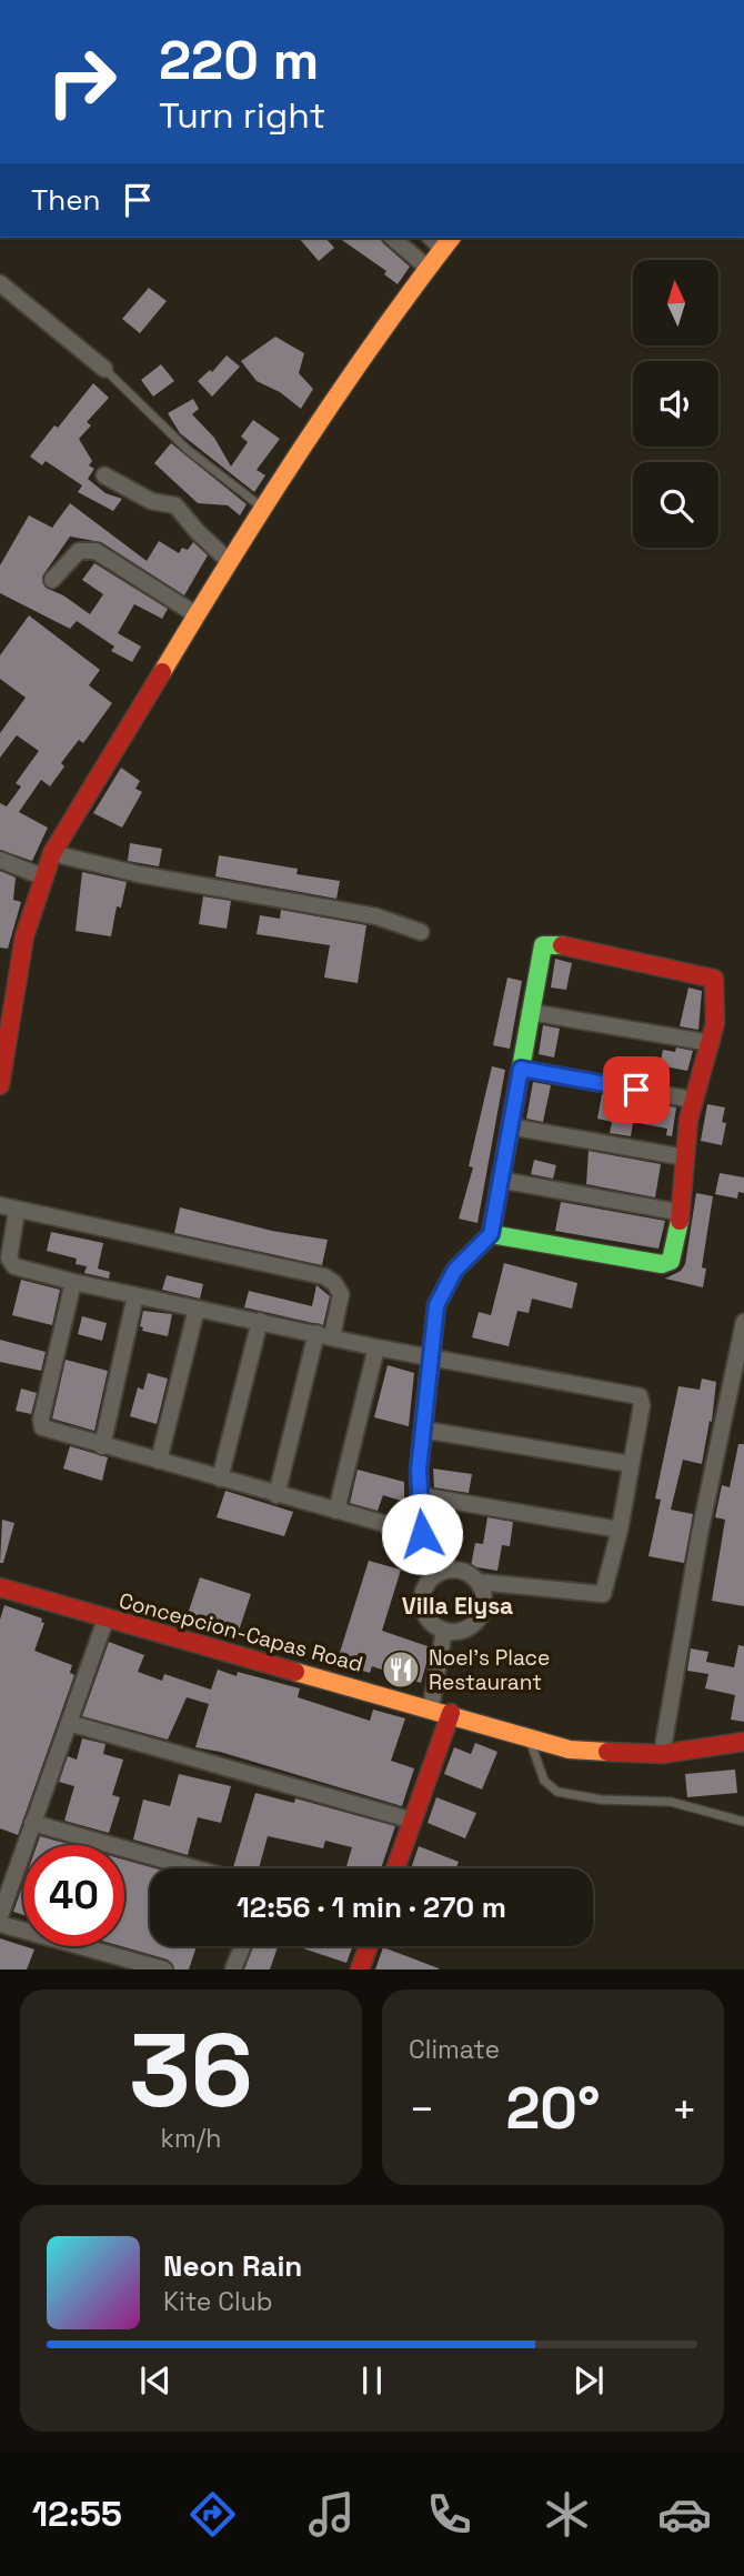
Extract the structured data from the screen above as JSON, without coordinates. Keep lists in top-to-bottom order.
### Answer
{
  "streets": {
    "street": ["Concepcion-Capas Road"]
  },
  "districts": ["Villa Elysa"],
  "places": {
    "restaurant": ["Noel's Place Restaurant"]
  },
  "north": "top",
  "page": {
    "turn": ["220 m", "Turn right"],
    "then": "Then",
    "limit": "40",
    "trip": "12:56 · 1 min · 270 m",
    "tile": [
      ["36", "km/h"],
      "Climate"
    ],
    "heat": ["−", "20°", "+"],
    "song": ["Neon Rain", "Kite Club"],
    "tabs": "12:55"
  }
}
